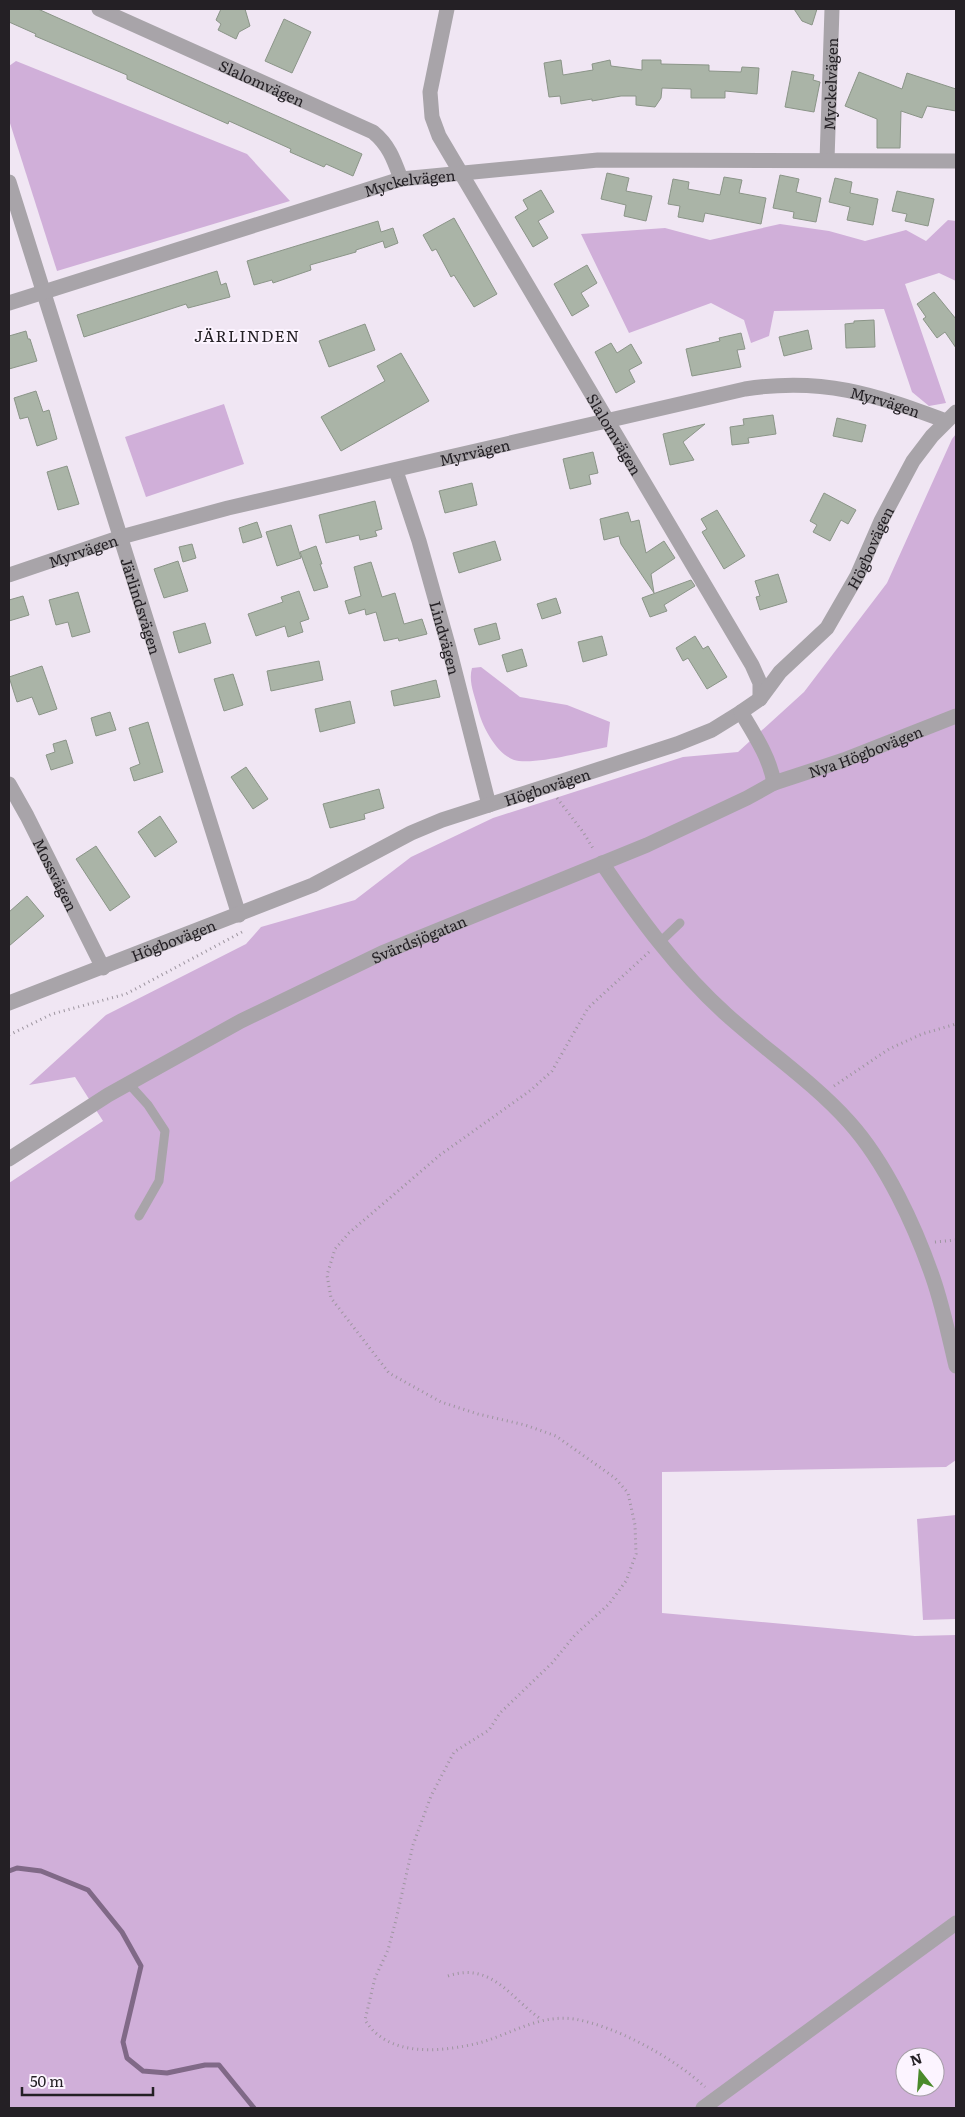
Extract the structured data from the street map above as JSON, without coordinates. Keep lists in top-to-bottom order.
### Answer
{
  "streets": {
    "street": [
      "Slalomvägen",
      "Myckelvägen",
      "Myrvägen",
      "Högbovägen",
      "Järlindsvägen",
      "Lindvägen",
      "Nya Högbovägen",
      "Mossvägen",
      "Svärdsjögatan"
    ]
  },
  "crossings": [
    ["Slalomvägen", "Myckelvägen"],
    ["Slalomvägen", "Myrvägen"],
    ["Slalomvägen", "Högbovägen"],
    ["Myckelvägen", "Järlindsvägen"],
    ["Myrvägen", "Högbovägen"],
    ["Myrvägen", "Järlindsvägen"],
    ["Myrvägen", "Lindvägen"],
    ["Högbovägen", "Järlindsvägen"],
    ["Högbovägen", "Lindvägen"],
    ["Högbovägen", "Mossvägen"],
    ["Nya Högbovägen", "Svärdsjögatan"]
  ],
  "districts": ["JÄRLINDEN"],
  "scale_bar": "50 m",
  "north": "top"
}
